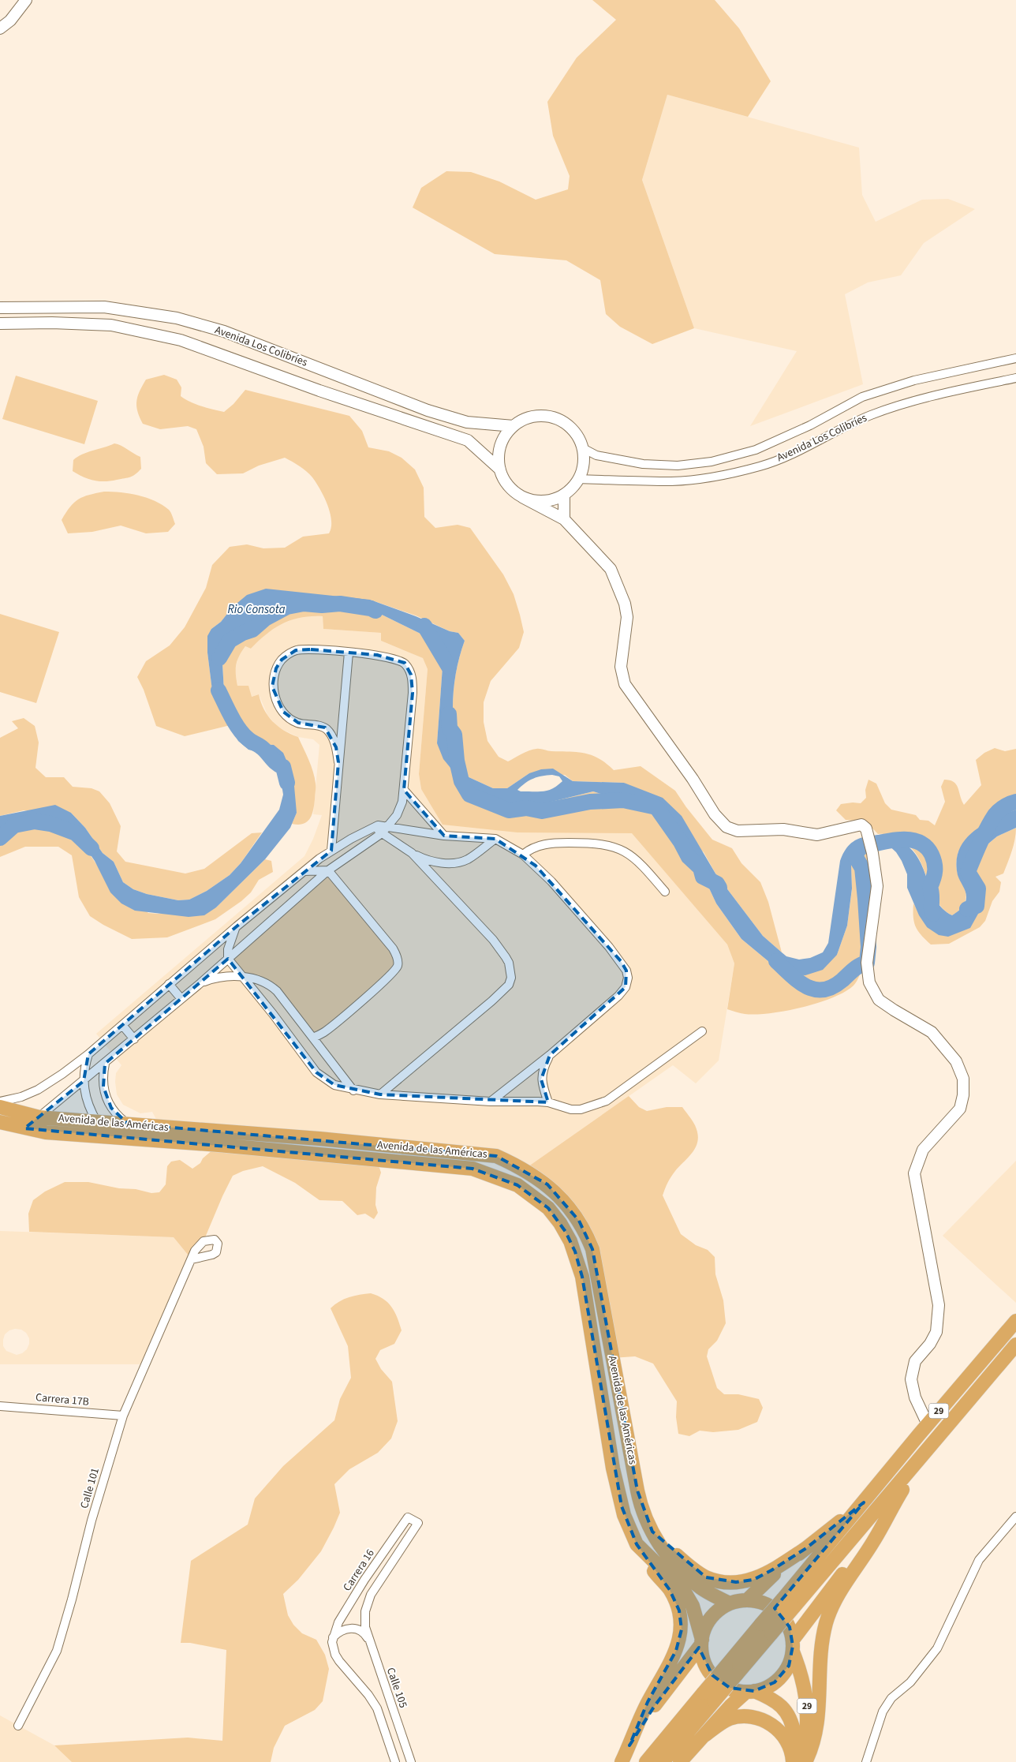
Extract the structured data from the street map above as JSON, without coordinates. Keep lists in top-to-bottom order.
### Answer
{
  "streets": {
    "highway": ["Avenida de las Américas", "29"],
    "main road": ["Avenida Los Colibríes"],
    "street": [
      "Carrera 17B",
      "Calle 101",
      "Carrera 16",
      "Calle 105"
    ]
  },
  "crossings": [
    ["Avenida de las Américas", "29"],
    ["Carrera 17B", "Calle 101"],
    ["Carrera 16", "Calle 105"]
  ],
  "water": ["Rio Consota"]
}
